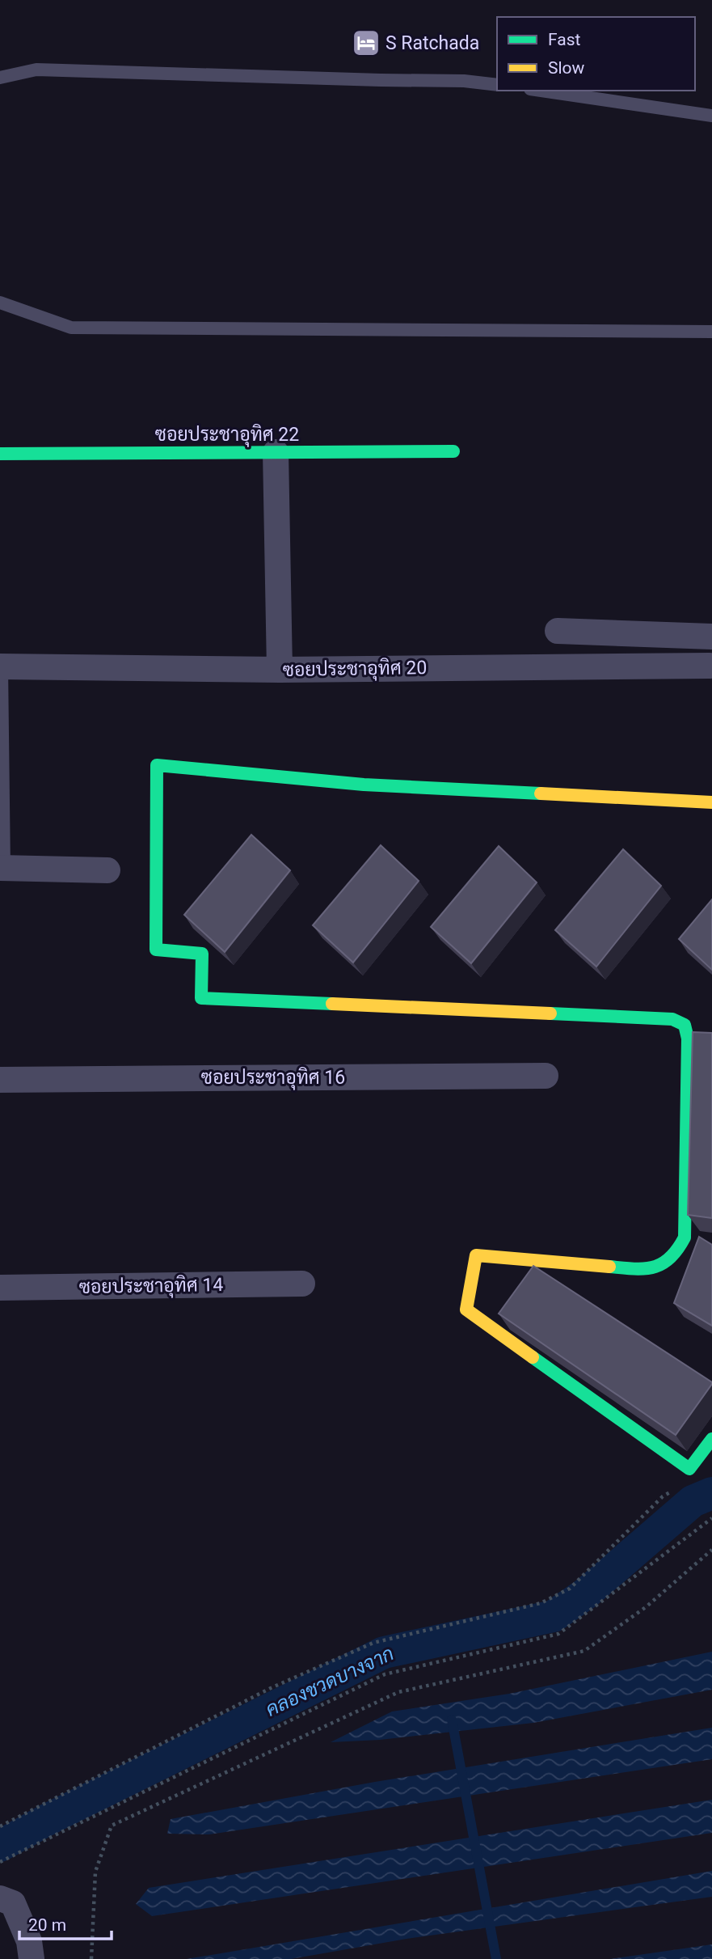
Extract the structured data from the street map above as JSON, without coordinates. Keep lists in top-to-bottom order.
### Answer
{
  "streets": {
    "street": [
      "ซอยประชาอุทิศ 22",
      "ซอยประชาอุทิศ 20",
      "ซอยประชาอุทิศ 16",
      "ซอยประชาอุทิศ 14"
    ]
  },
  "water": ["คลองชวดบางจาก"],
  "places": {
    "hotel": ["S Ratchada"]
  },
  "legend": ["Fast", "Slow"],
  "scale_bar": "20 m"
}
